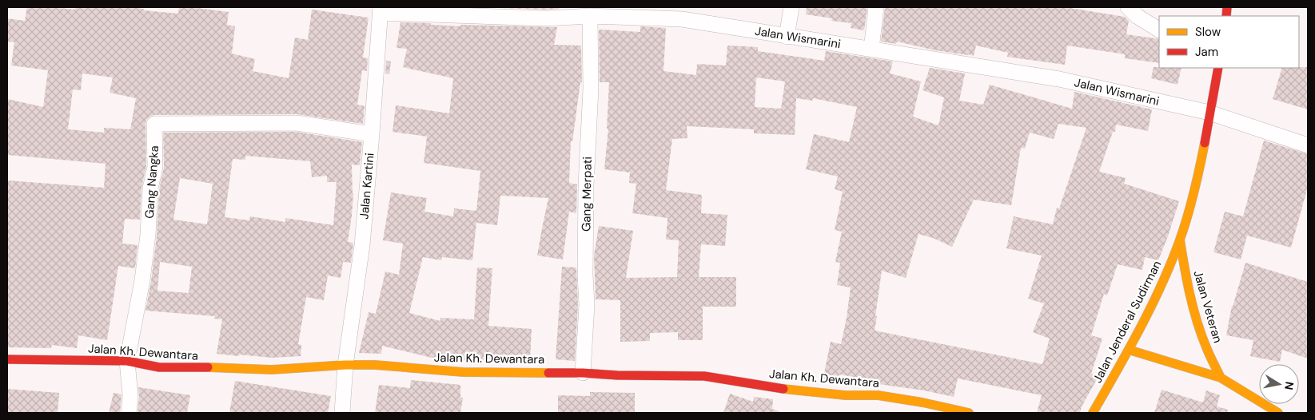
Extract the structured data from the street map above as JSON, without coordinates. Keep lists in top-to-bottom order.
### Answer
{
  "streets": {
    "main road": ["Jalan Veteran", "Jalan Jenderal Sudirman", "Jalan Kh. Dewantara"],
    "street": [
      "Jalan Wismarini",
      "Gang Nangka",
      "Jalan Kartini",
      "Gang Merpati"
    ]
  },
  "crossings": [
    ["Jalan Wismarini", "Jalan Kartini"],
    ["Jalan Wismarini", "Gang Merpati"],
    ["Jalan Wismarini", "Jalan Jenderal Sudirman"],
    ["Gang Nangka", "Jalan Kartini"],
    ["Gang Nangka", "Jalan Kh. Dewantara"],
    ["Jalan Kartini", "Jalan Kh. Dewantara"],
    ["Gang Merpati", "Jalan Kh. Dewantara"],
    ["Jalan Veteran", "Jalan Jenderal Sudirman"]
  ],
  "legend": ["Slow", "Jam"],
  "north": "right"
}
